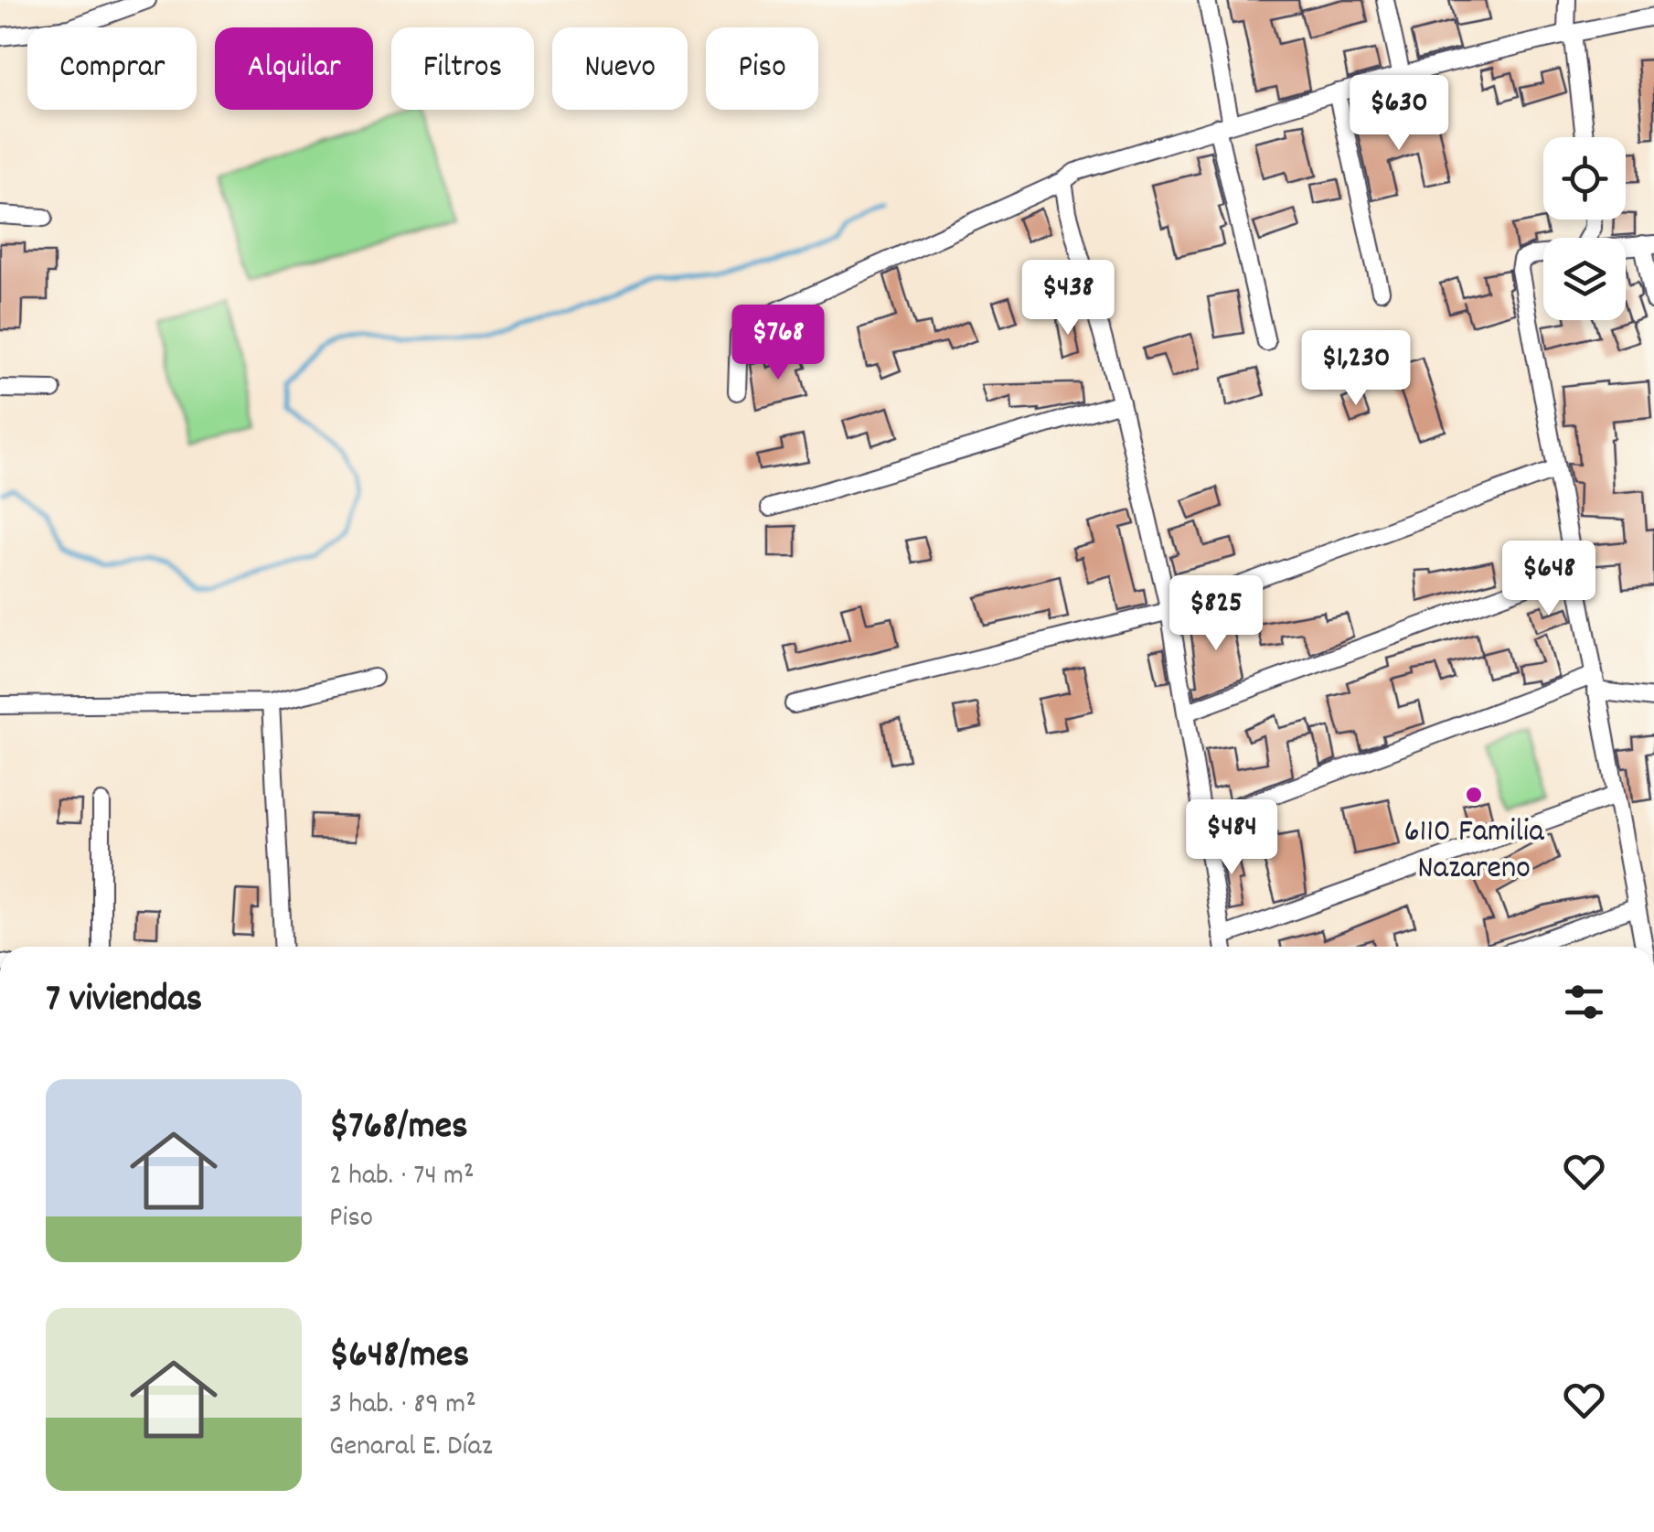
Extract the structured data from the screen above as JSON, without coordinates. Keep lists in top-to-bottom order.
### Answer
{
  "places": ["6110 Familia Nazareno"],
  "page": {
    "chip": [
      "Comprar",
      "Alquilar",
      "Filtros",
      "Nuevo",
      "Piso"
    ],
    "price": [
      "$630",
      "$438",
      "$768",
      "$1,230",
      "$648",
      "$825",
      "$484"
    ],
    "heading": "7 viviendas",
    "list": [
      {
        "name": "$768/mes",
        "note": "2 hab. · 74 m² · Piso"
      },
      {
        "name": "$648/mes",
        "note": "3 hab. · 89 m² · Genaral E. Díaz"
      }
    ]
  }
}
